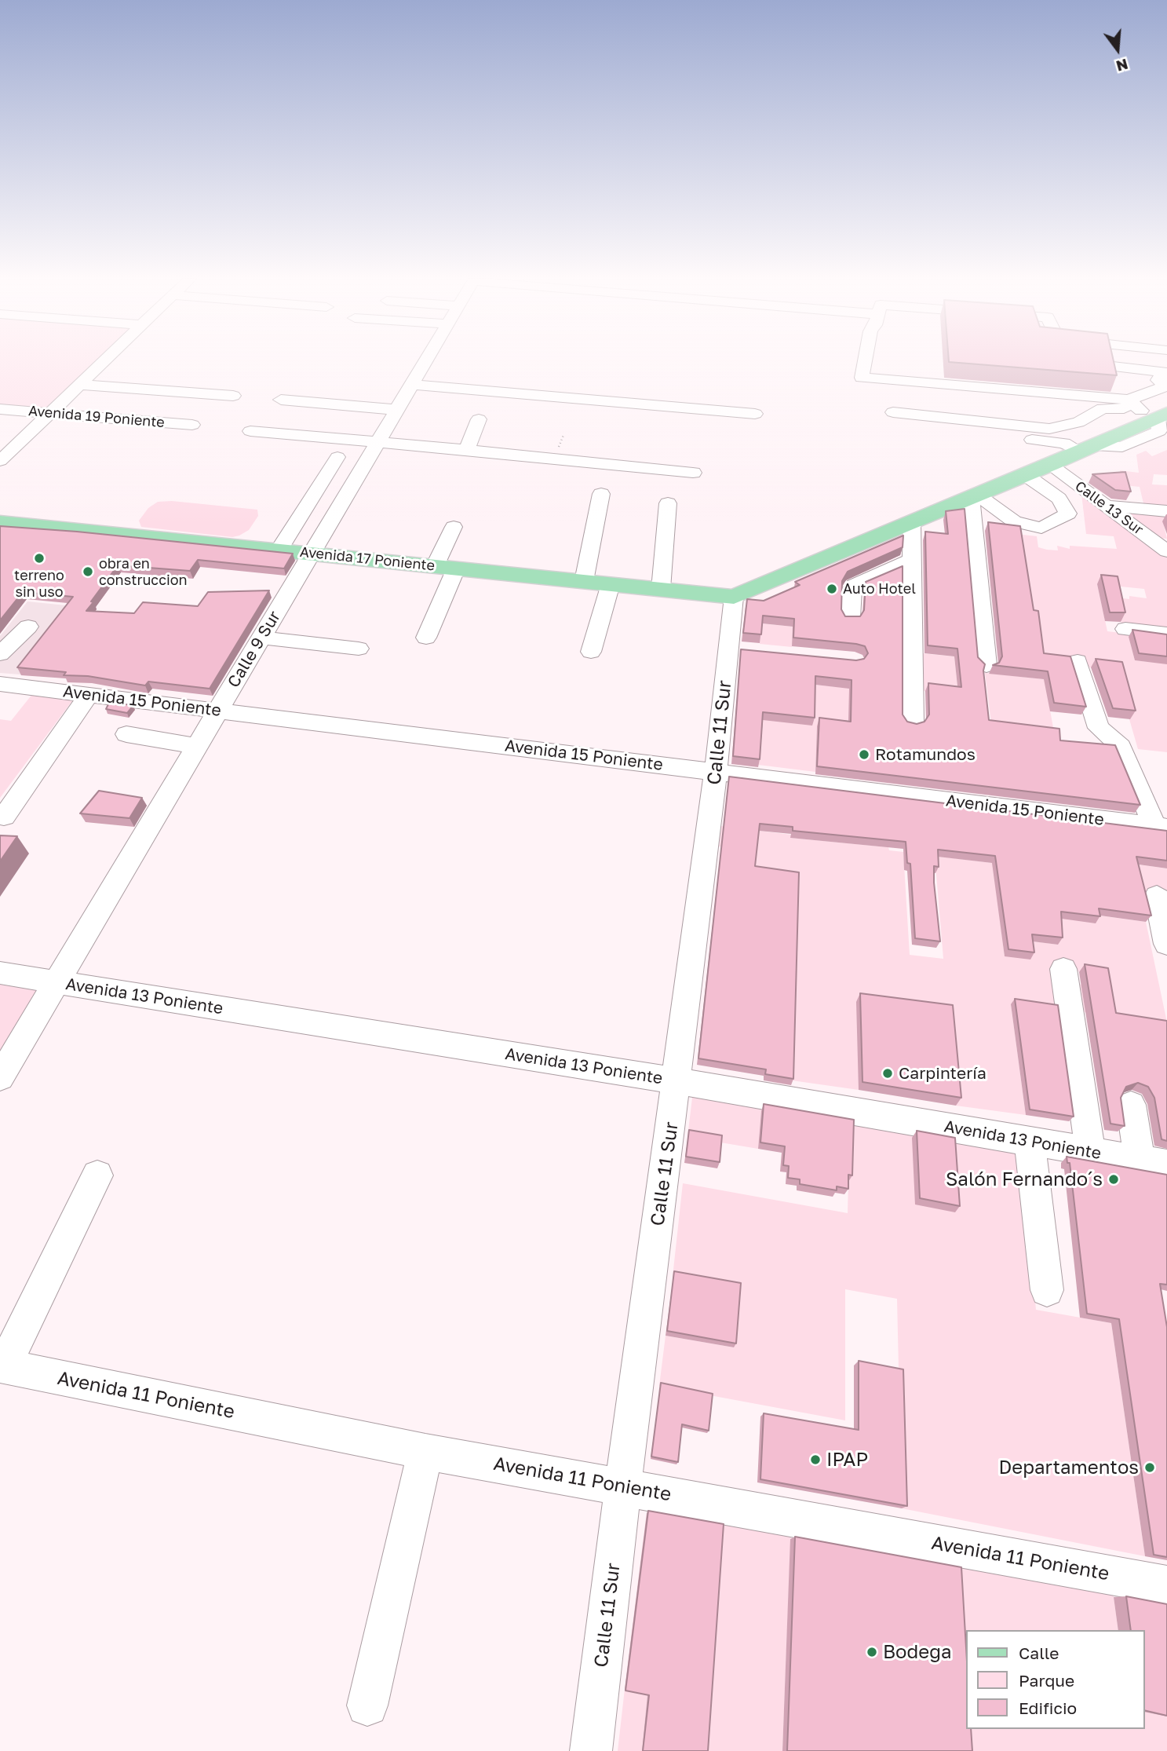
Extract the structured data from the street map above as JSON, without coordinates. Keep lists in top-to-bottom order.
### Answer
{
  "streets": {
    "main road": ["Avenida 17 Poniente"],
    "street": [
      "Avenida 19 Poniente",
      "Calle 13 Sur",
      "Calle 9 Sur",
      "Avenida 15 Poniente",
      "Calle 11 Sur",
      "Avenida 13 Poniente",
      "Avenida 11 Poniente"
    ]
  },
  "crossings": [
    ["Avenida 17 Poniente", "Calle 9 Sur"],
    ["Avenida 17 Poniente", "Calle 11 Sur"],
    ["Calle 9 Sur", "Avenida 15 Poniente"],
    ["Calle 9 Sur", "Avenida 13 Poniente"],
    ["Avenida 15 Poniente", "Calle 11 Sur"],
    ["Calle 11 Sur", "Avenida 13 Poniente"],
    ["Calle 11 Sur", "Avenida 11 Poniente"]
  ],
  "places": [
    "terreno sin uso",
    "obra en construccion",
    "Auto Hotel",
    "Rotamundos",
    "Carpintería",
    "Salón Fernando´s",
    "IPAP",
    "Departamentos",
    "Bodega"
  ],
  "legend": ["Calle", "Parque", "Edificio"],
  "north": "bottom"
}
